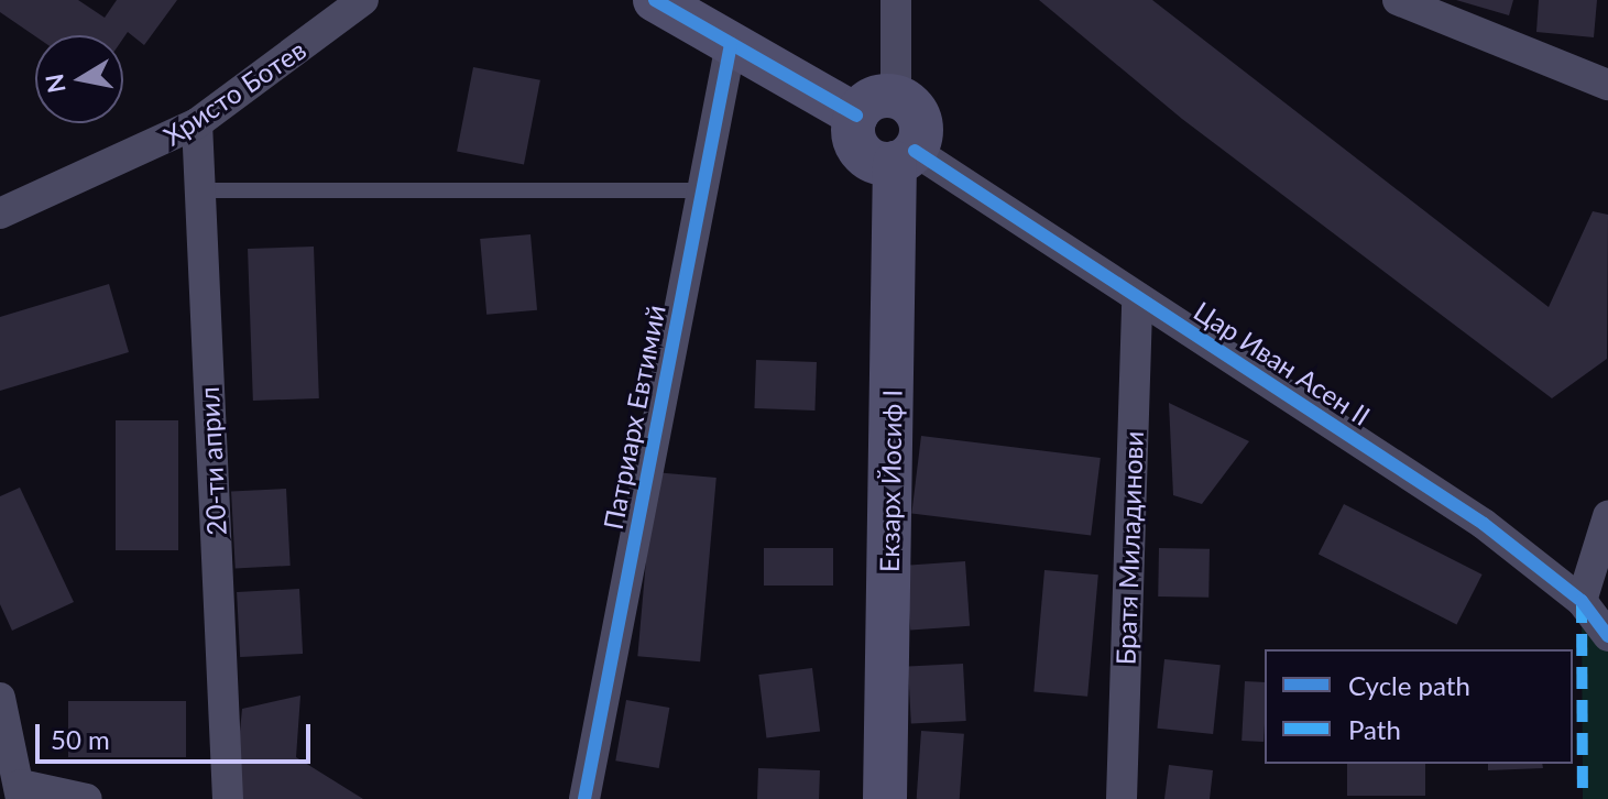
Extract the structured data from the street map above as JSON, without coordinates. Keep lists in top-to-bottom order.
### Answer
{
  "streets": {
    "street": [
      "Христо Ботев",
      "Цар Иван Асен II",
      "Патриарх Евтимий",
      "20-ти април",
      "Екзарх Йосиф I",
      "Братя Миладинови"
    ]
  },
  "crossings": [
    ["Христо Ботев", "20-ти април"],
    ["Цар Иван Асен II", "Екзарх Йосиф I"],
    ["Цар Иван Асен II", "Братя Миладинови"]
  ],
  "legend": ["Cycle path", "Path"],
  "scale_bar": "50 m",
  "north": "left"
}
